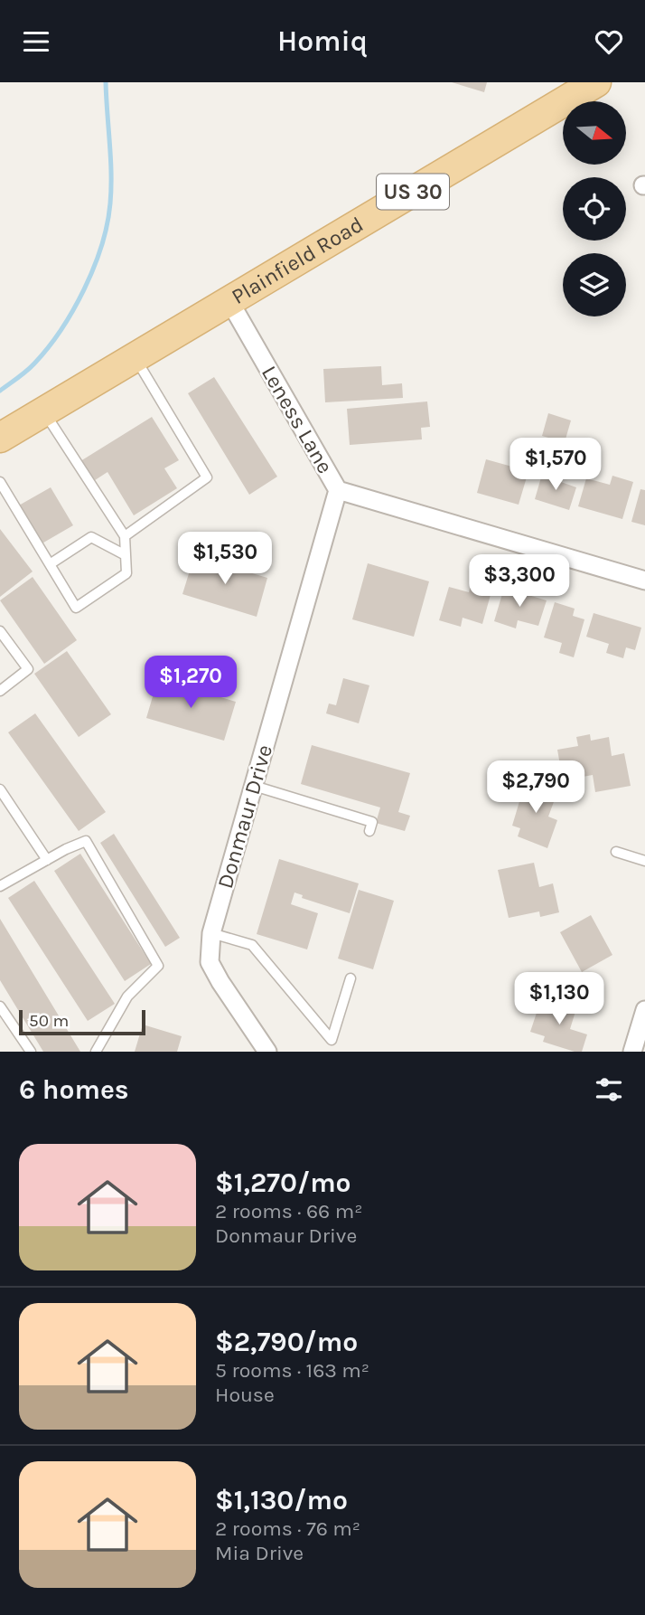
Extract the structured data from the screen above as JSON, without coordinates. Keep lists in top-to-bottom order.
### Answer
{
  "streets": {
    "main road": ["US 30", "Plainfield Road"],
    "street": ["Leness Lane", "Donmaur Drive"]
  },
  "crossings": [
    ["Plainfield Road", "Leness Lane"],
    ["Leness Lane", "Donmaur Drive"]
  ],
  "scale_bar": "50 m",
  "north": "right",
  "page": {
    "header": "Homiq",
    "price": [
      "$1,570",
      "$1,530",
      "$3,300",
      "$1,270",
      "$2,790",
      "$1,130"
    ],
    "scale": "50 m",
    "heading": "6 homes",
    "list": [
      {
        "name": "$1,270/mo",
        "note": "2 rooms · 66 m² · Donmaur Drive"
      },
      {
        "name": "$2,790/mo",
        "note": "5 rooms · 163 m² · House"
      },
      {
        "name": "$1,130/mo",
        "note": "2 rooms · 76 m² · Mia Drive"
      }
    ]
  }
}
